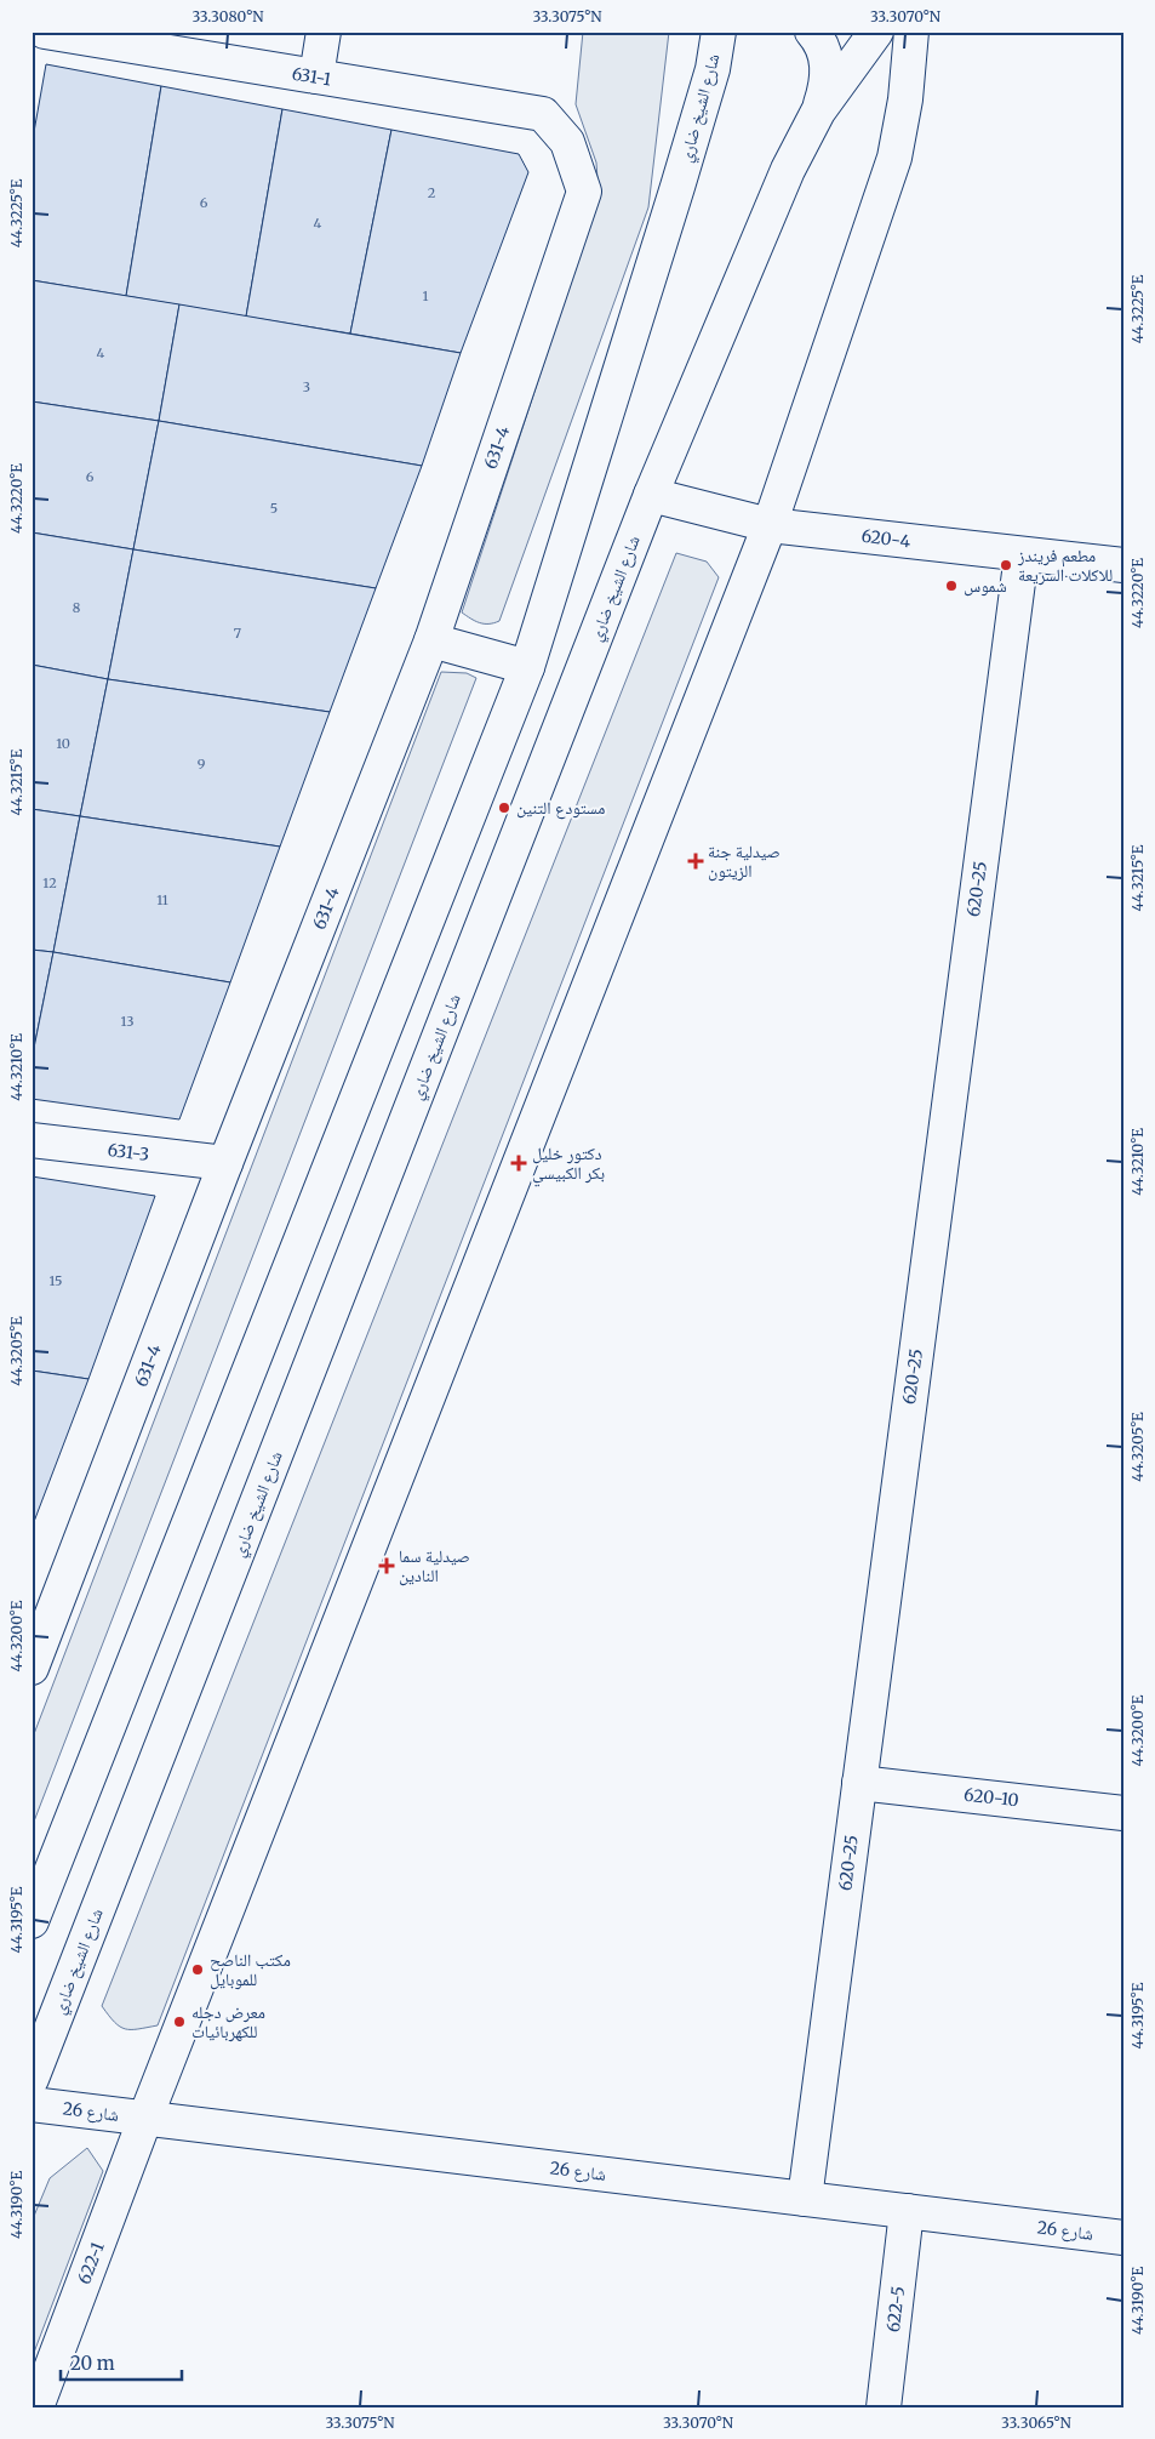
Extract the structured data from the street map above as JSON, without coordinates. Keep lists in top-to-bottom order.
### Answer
{
  "streets": {
    "street": [
      "631-1",
      "شارع الشيخ ضاري",
      "631-4",
      "620-4",
      "620-25",
      "631-3",
      "620-10",
      "شارع 26",
      "622-1",
      "622-5"
    ]
  },
  "crossings": [
    ["631-1", "631-4"],
    ["شارع الشيخ ضاري", "620-4"],
    ["631-4", "631-3"],
    ["620-4", "620-25"],
    ["620-4", "622-1"],
    ["620-25", "620-10"],
    ["620-25", "شارع 26"],
    ["شارع 26", "622-1"],
    ["شارع 26", "622-5"]
  ],
  "places": {
    "other": [
      "مطعم فريندز للاكلات السريعة",
      "شموس",
      "مستودع التنين",
      "مكتب الناصح للموبايل",
      "معرض دجله للكهربائيات"
    ],
    "health": ["صيدلية جنة الزيتون", "دكتور خليل بكر الكبيسي", "صيدلية سما النادين"]
  },
  "house_numbers": [
    "2",
    "6",
    "4",
    "1",
    "4",
    "3",
    "6",
    "5",
    "8",
    "7",
    "10",
    "9",
    "12",
    "11",
    "13",
    "15"
  ],
  "scale_bar": "20 m",
  "coordinates": [
    "33.3080°N",
    "33.3075°N",
    "33.3070°N",
    "44.3225°E",
    "44.3220°E",
    "44.3215°E",
    "44.3210°E",
    "44.3205°E",
    "44.3200°E",
    "44.3195°E",
    "44.3190°E",
    "33.3065°N"
  ]
}
